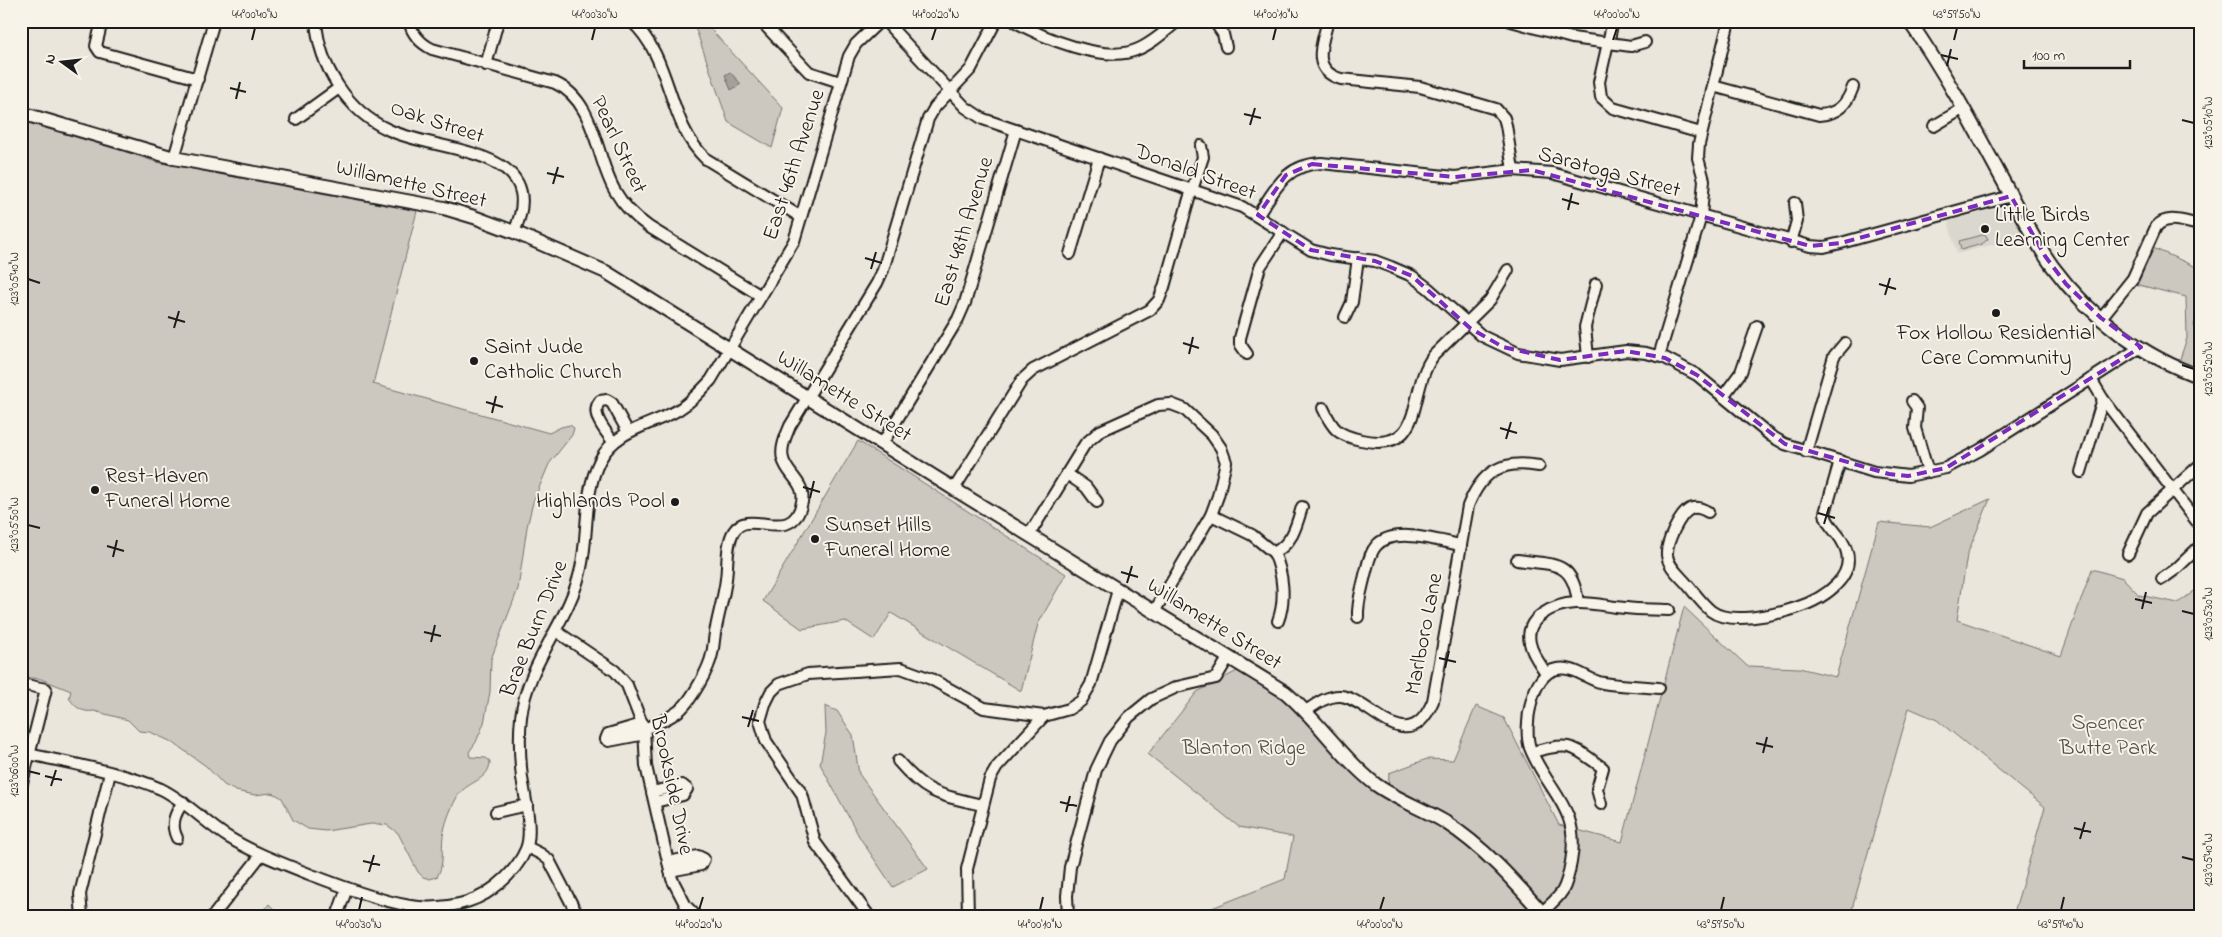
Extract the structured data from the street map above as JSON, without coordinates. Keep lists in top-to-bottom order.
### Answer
{
  "streets": {
    "main road": ["Willamette Street"],
    "street": [
      "Oak Street",
      "Pearl Street",
      "East 46th Avenue",
      "Donald Street",
      "Saratoga Street",
      "East 48th Avenue",
      "Brae Burn Drive",
      "Marlboro Lane",
      "Brookside Drive"
    ]
  },
  "crossings": [
    ["Oak Street", "Willamette Street"],
    ["Pearl Street", "East 46th Avenue"],
    ["East 46th Avenue", "Willamette Street"],
    ["East 46th Avenue", "Brae Burn Drive"],
    ["Donald Street", "Saratoga Street"],
    ["Donald Street", "East 48th Avenue"],
    ["Willamette Street", "East 48th Avenue"],
    ["Willamette Street", "Brae Burn Drive"],
    ["Willamette Street", "Marlboro Lane"],
    ["Brae Burn Drive", "Brookside Drive"]
  ],
  "parks": ["Spencer Butte Park", "Blanton Ridge"],
  "places": [
    "Little Birds Learning Center",
    "Fox Hollow Residential Care Community",
    "Saint Jude Catholic Church",
    "Rest-Haven Funeral Home",
    "Highlands Pool",
    "Sunset Hills Funeral Home"
  ],
  "scale_bar": "100 m",
  "north": "left",
  "coordinates": [
    "44°00'40\"N",
    "44°00'30\"N",
    "44°00'20\"N",
    "44°00'10\"N",
    "44°00'00\"N",
    "43°59'50\"N",
    "123°05'10\"W",
    "123°05'40\"W",
    "123°05'20\"W",
    "123°05'50\"W",
    "123°05'30\"W",
    "123°06'00\"W",
    "43°59'40\"N"
  ]
}
